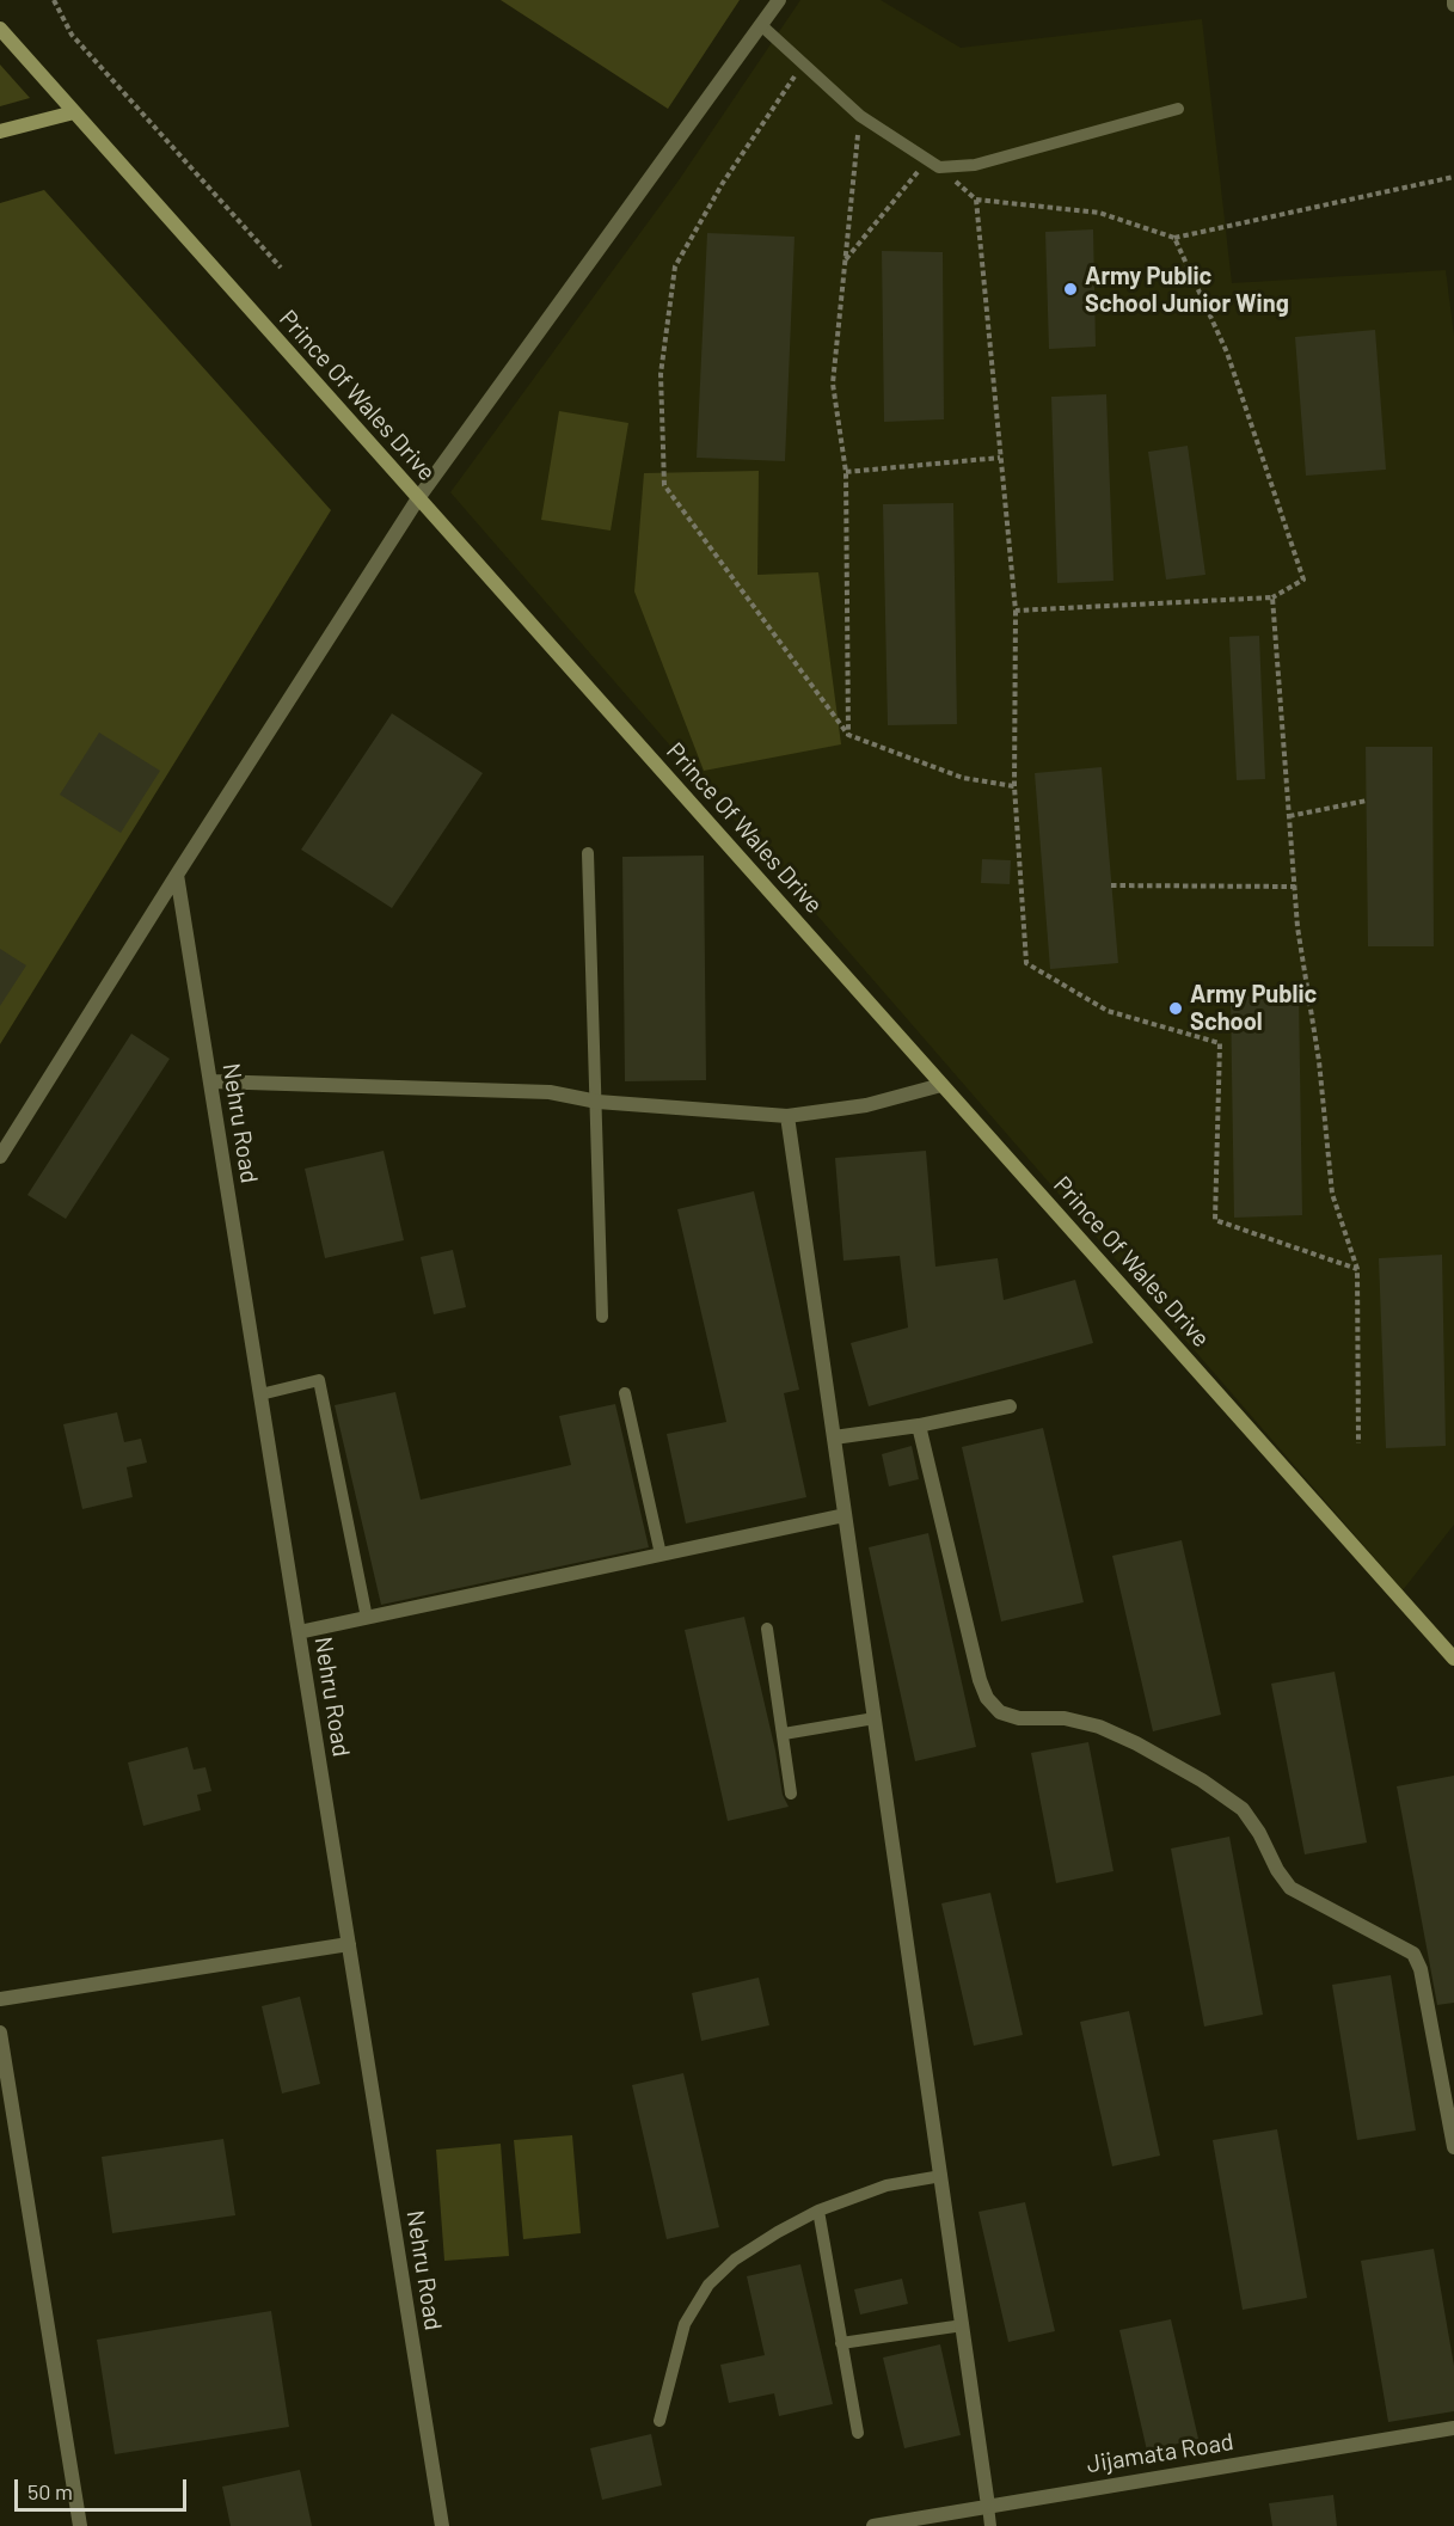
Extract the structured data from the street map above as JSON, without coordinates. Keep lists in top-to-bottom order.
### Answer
{
  "streets": {
    "main road": ["Prince Of Wales Drive"],
    "street": ["Nehru Road", "Jijamata Road"]
  },
  "places": ["Army Public School Junior Wing", "Army Public School"],
  "scale_bar": "50 m"
}
